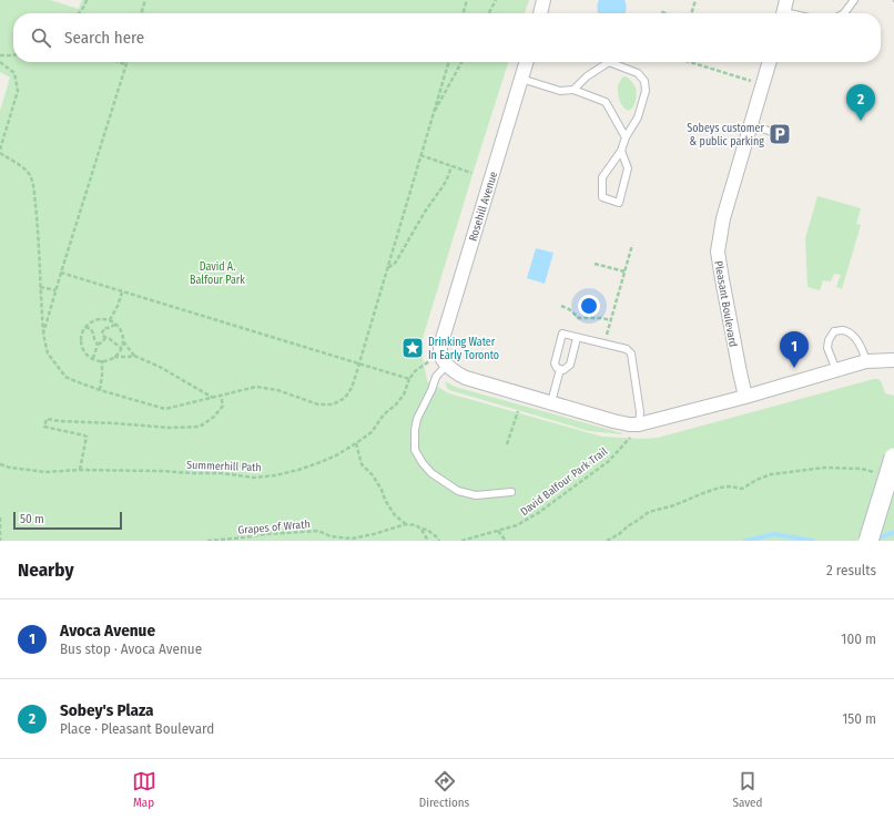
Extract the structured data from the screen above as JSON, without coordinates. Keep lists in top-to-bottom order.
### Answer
{
  "streets": {
    "street": ["Rosehill Avenue", "Pleasant Boulevard"],
    "path": ["Summerhill Path", "David Balfour Park Trail", "Grapes of Wrath"]
  },
  "parks": ["David A. Balfour Park"],
  "places": {
    "parking": ["Sobeys customer & public parking"],
    "place": ["Drinking Water In Early Toronto"]
  },
  "scale_bar": "50 m",
  "page": {
    "search": "Search here",
    "pins": ["2", "1"],
    "scale": "50 m",
    "heading": ["Nearby", "2 results"],
    "list": [
      {
        "mark": "1",
        "name": "Avoca Avenue",
        "note": "Bus stop · Avoca Avenue",
        "value": "100 m"
      },
      {
        "mark": "2",
        "name": "Sobey's Plaza",
        "note": "Place · Pleasant Boulevard",
        "value": "150 m"
      }
    ],
    "nav": ["Map", "Directions", "Saved"]
  }
}
